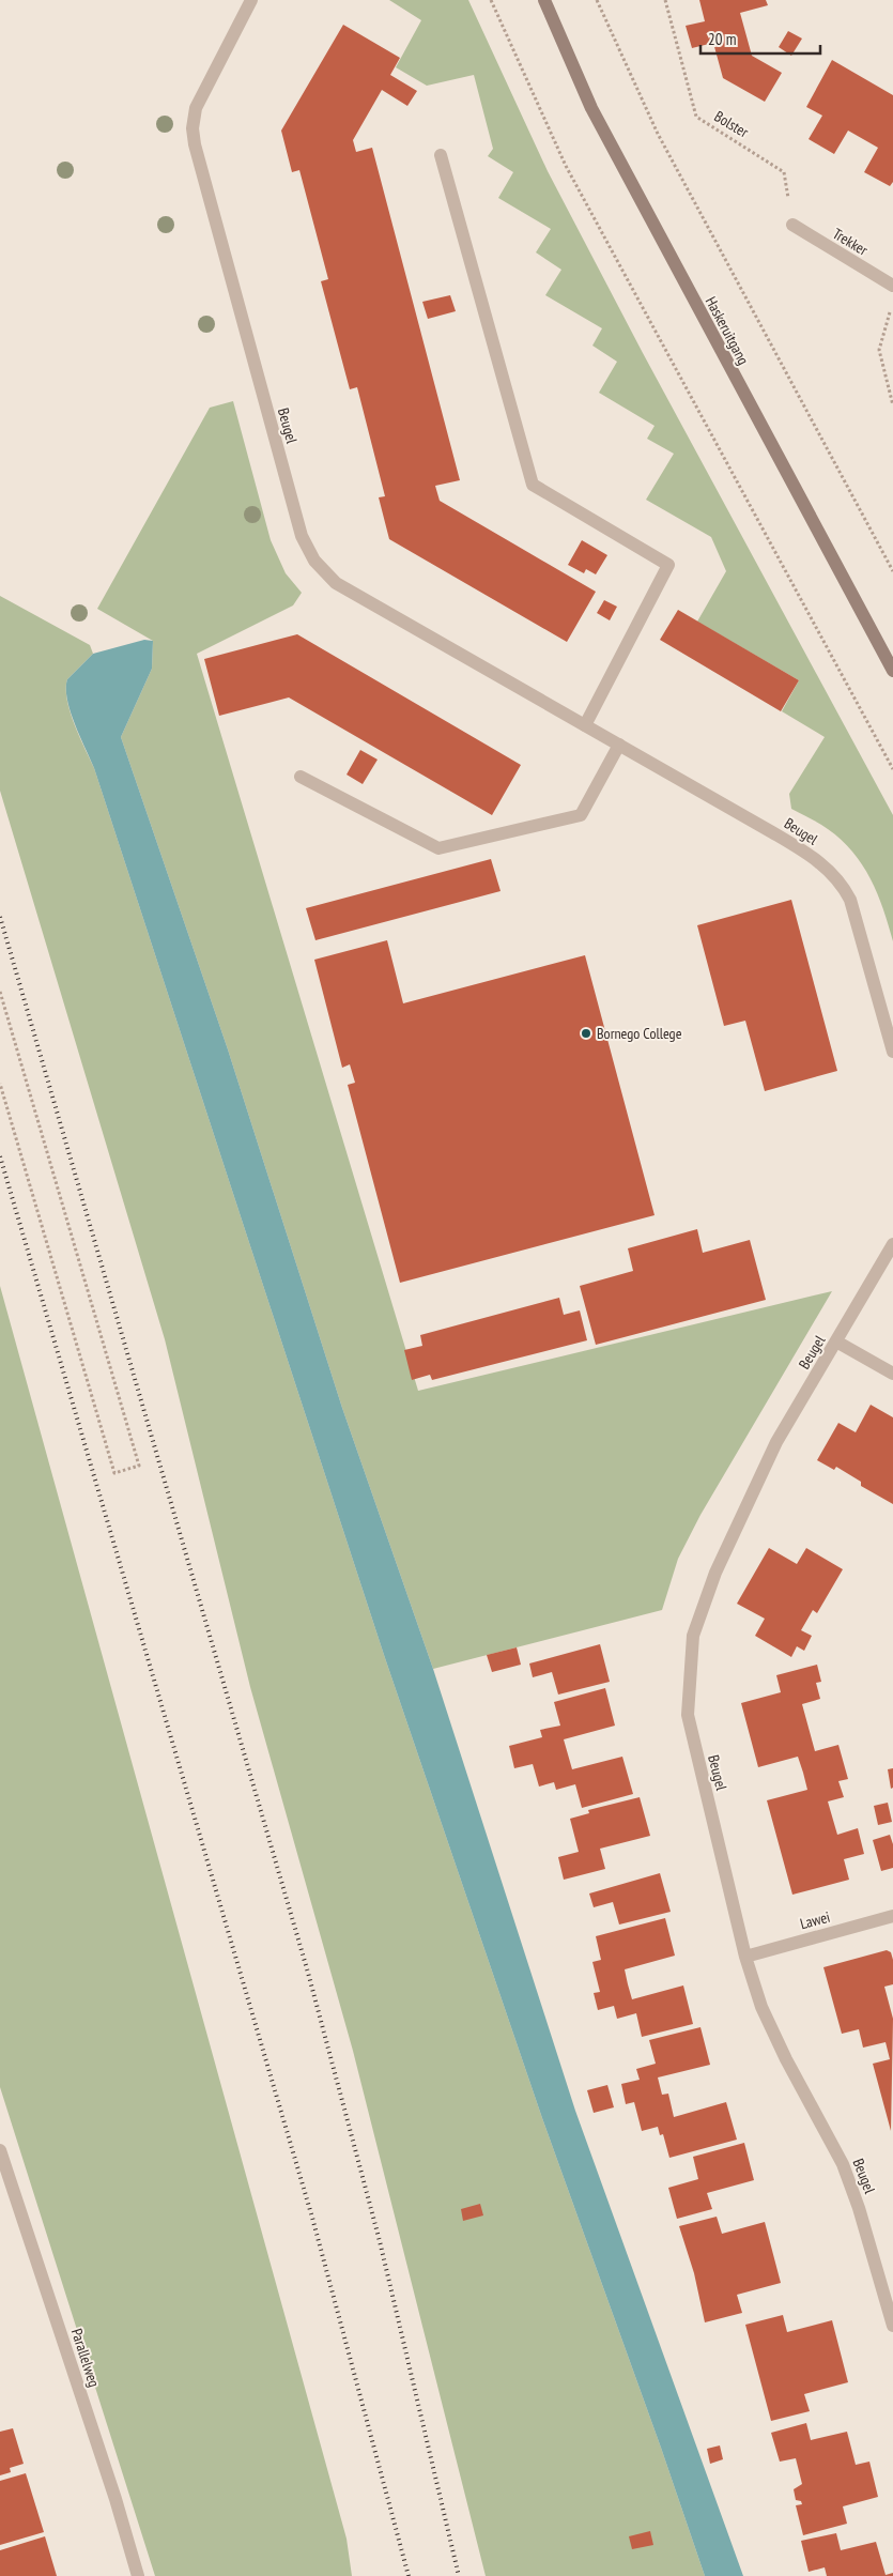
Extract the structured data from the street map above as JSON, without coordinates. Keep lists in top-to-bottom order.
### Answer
{
  "streets": {
    "main road": ["Haskeruitgang"],
    "street": [
      "Trekker",
      "Beugel",
      "Lawei",
      "Parallelweg"
    ],
    "path": ["Bolster"]
  },
  "crossings": [
    ["Bolster", "Trekker"],
    ["Beugel", "Lawei"]
  ],
  "places": ["Bornego College"],
  "scale_bar": "20 m"
}
